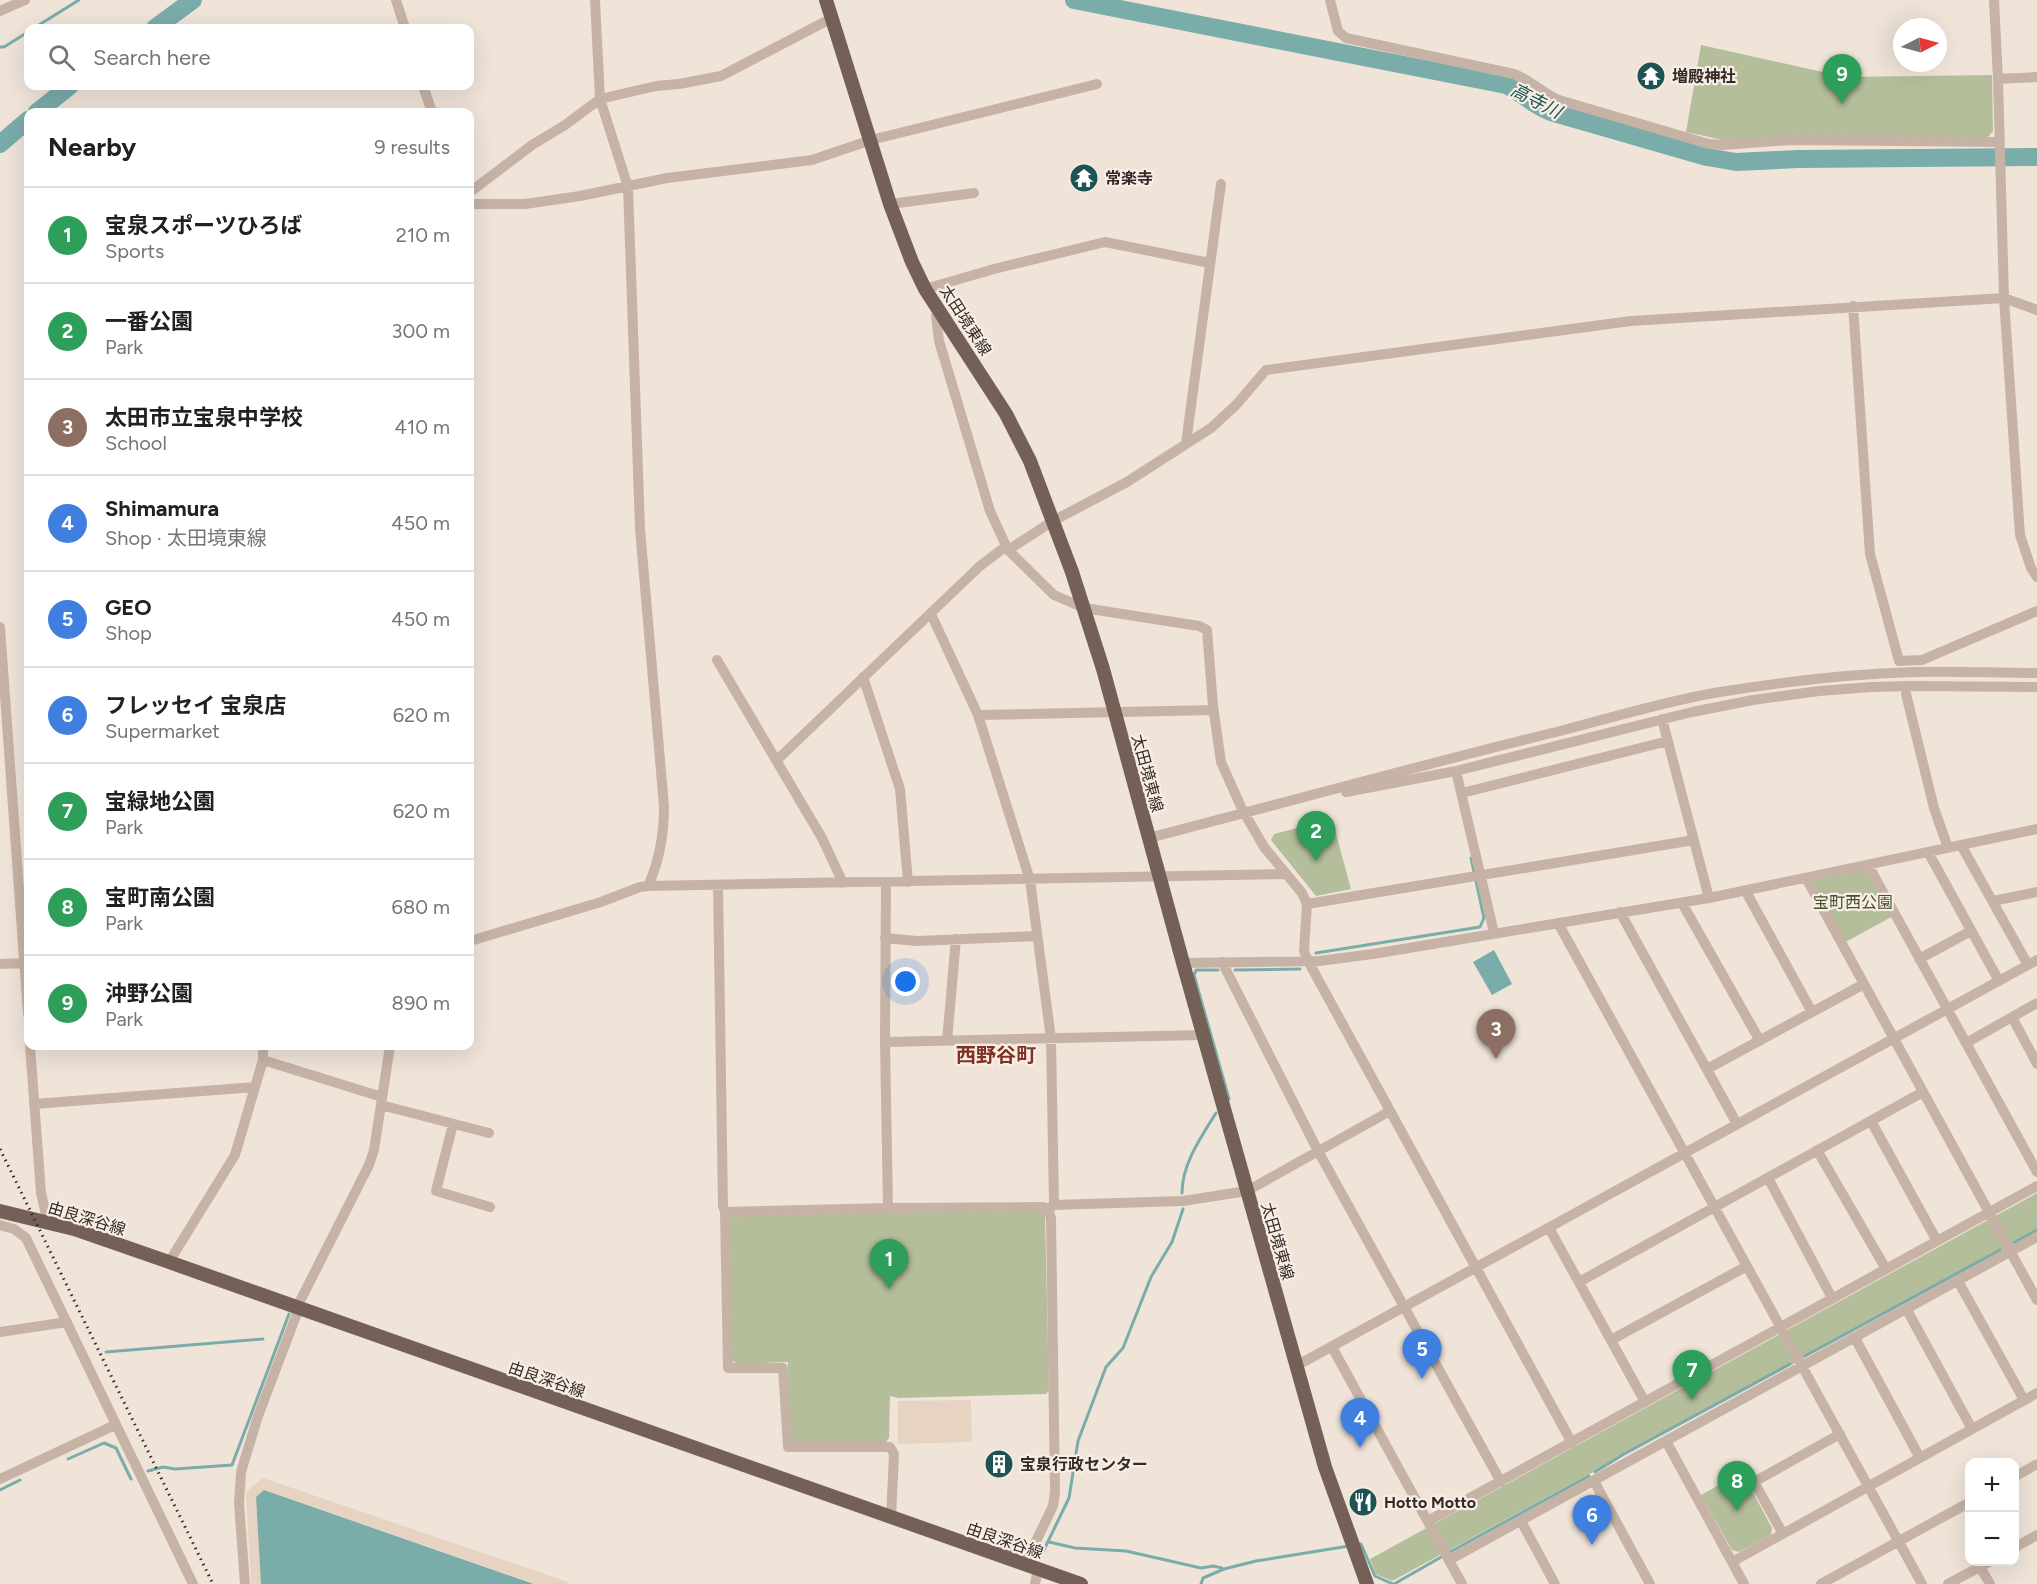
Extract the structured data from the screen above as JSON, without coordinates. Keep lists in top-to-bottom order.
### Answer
{
  "streets": {
    "main road": ["太田境東線", "由良深谷線"]
  },
  "districts": ["西野谷町"],
  "water": ["高寺川"],
  "parks": ["宝町西公園"],
  "places": {
    "temple": ["増殿神社", "常楽寺"],
    "building": ["宝泉行政センター"],
    "restaurant": ["Hotto Motto"]
  },
  "north": "right",
  "page": {
    "search": "Search here",
    "pins": [
      "9",
      "2",
      "3",
      "1",
      "5",
      "7",
      "4",
      "8",
      "6"
    ],
    "heading": ["Nearby", "9 results"],
    "list": [
      {
        "mark": "1",
        "name": "宝泉スポーツひろば",
        "note": "Sports",
        "value": "210 m"
      },
      {
        "mark": "2",
        "name": "一番公園",
        "note": "Park",
        "value": "300 m"
      },
      {
        "mark": "3",
        "name": "太田市立宝泉中学校",
        "note": "School",
        "value": "410 m"
      },
      {
        "mark": "4",
        "name": "Shimamura",
        "note": "Shop · 太田境東線",
        "value": "450 m"
      },
      {
        "mark": "5",
        "name": "GEO",
        "note": "Shop",
        "value": "450 m"
      },
      {
        "mark": "6",
        "name": "フレッセイ 宝泉店",
        "note": "Supermarket",
        "value": "620 m"
      },
      {
        "mark": "7",
        "name": "宝緑地公園",
        "note": "Park",
        "value": "620 m"
      },
      {
        "mark": "8",
        "name": "宝町南公園",
        "note": "Park",
        "value": "680 m"
      },
      {
        "mark": "9",
        "name": "沖野公園",
        "note": "Park",
        "value": "890 m"
      }
    ],
    "map_buttons": ["+", "−"]
  }
}
